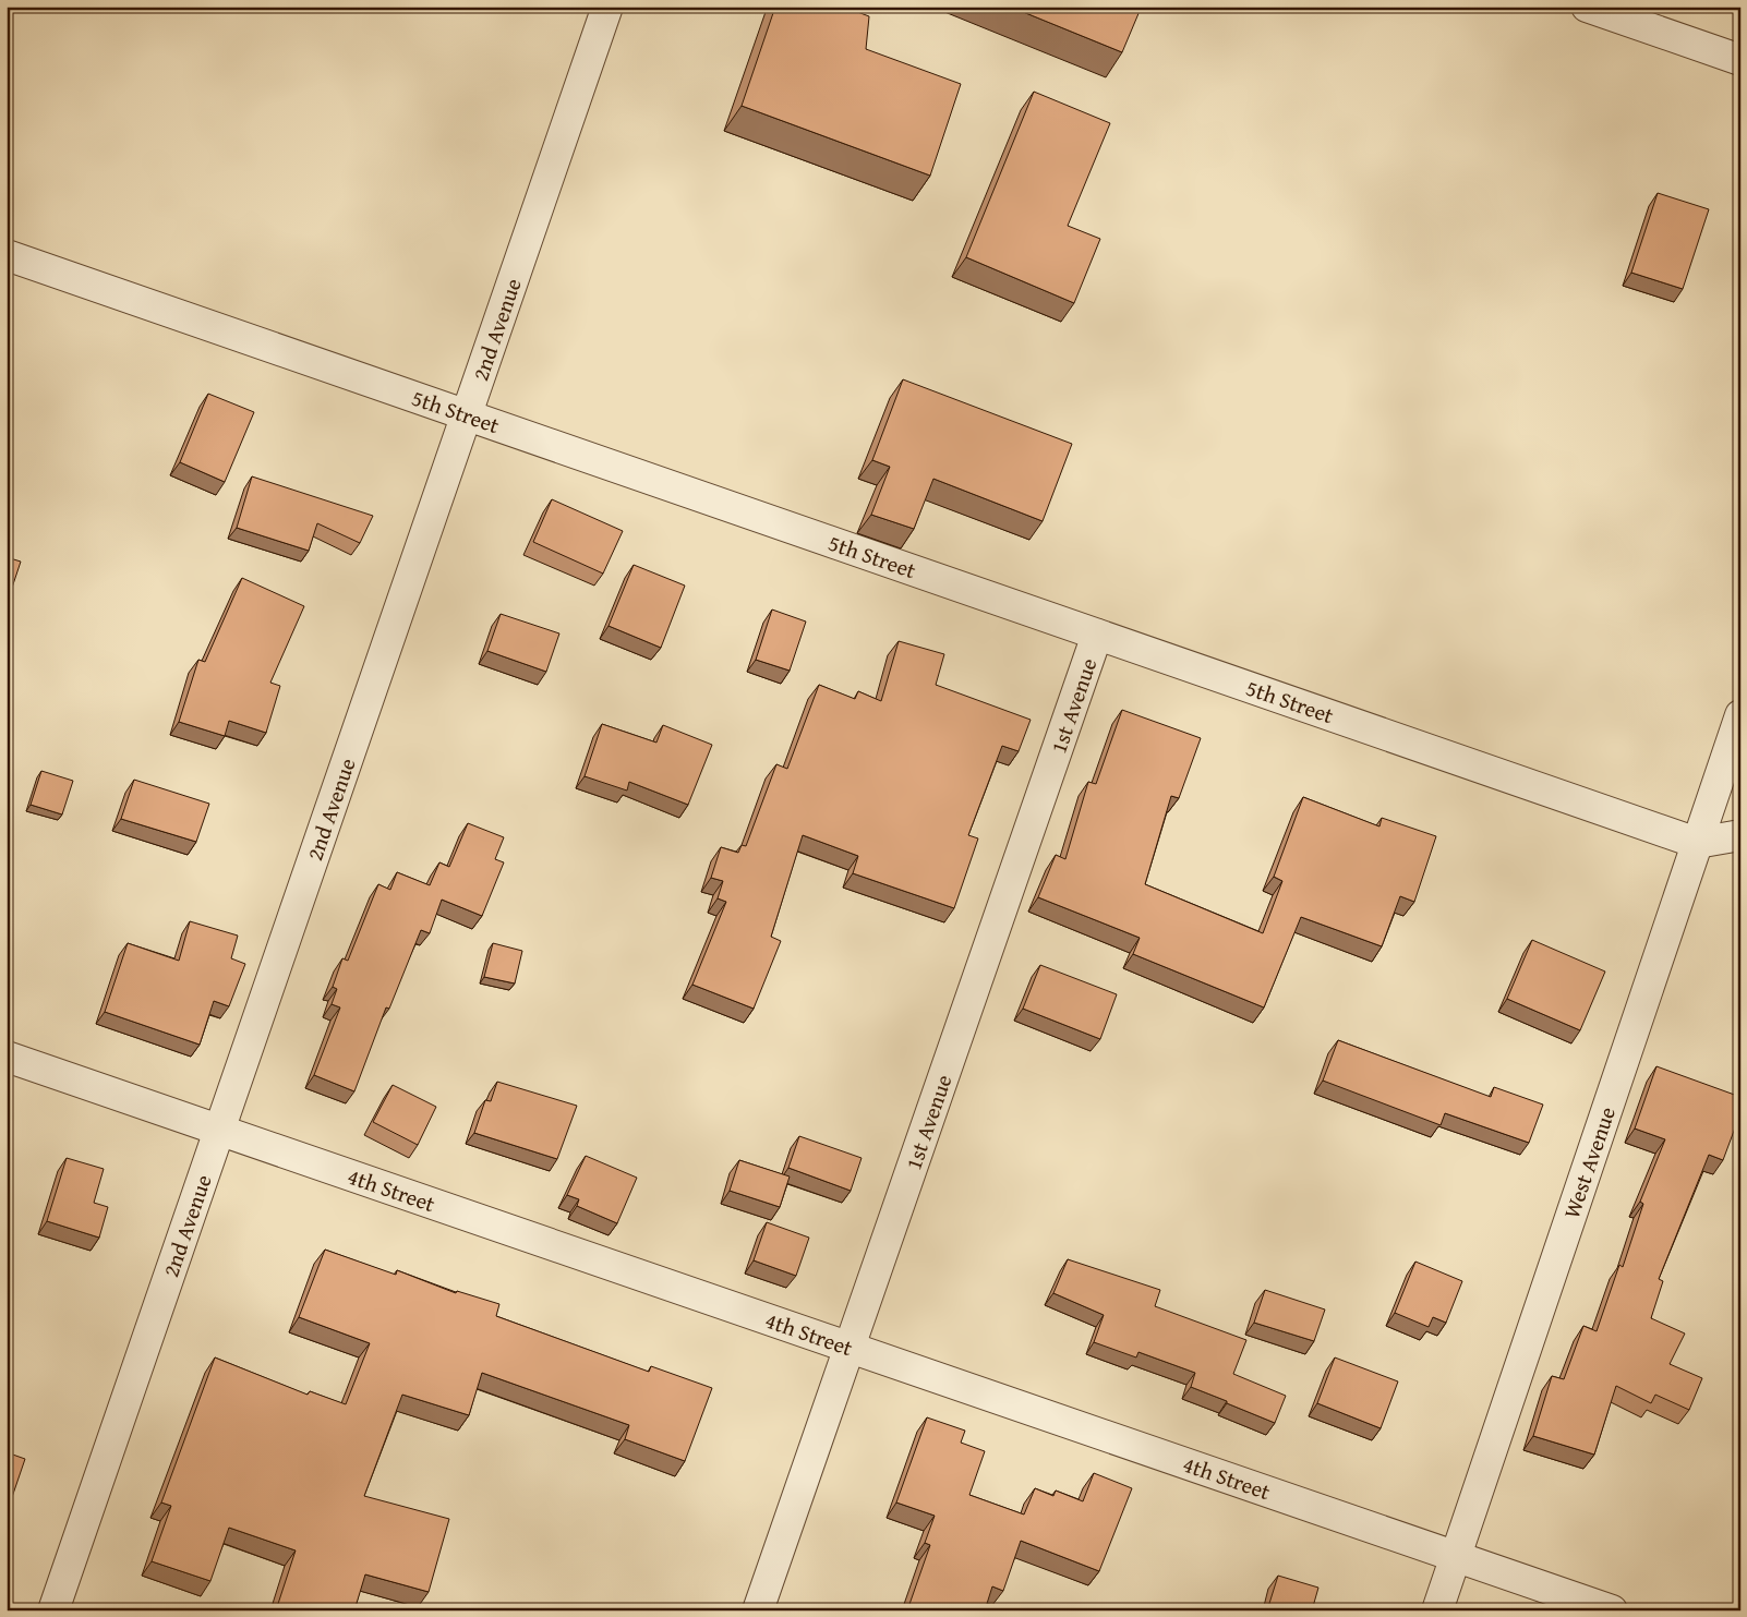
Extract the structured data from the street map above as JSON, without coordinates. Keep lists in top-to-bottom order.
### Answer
{
  "streets": {
    "street": [
      "2nd Avenue",
      "5th Street",
      "1st Avenue",
      "West Avenue",
      "4th Street"
    ]
  },
  "crossings": [
    ["2nd Avenue", "5th Street"],
    ["2nd Avenue", "4th Street"],
    ["5th Street", "1st Avenue"],
    ["5th Street", "West Avenue"],
    ["1st Avenue", "4th Street"],
    ["West Avenue", "4th Street"]
  ]
}
